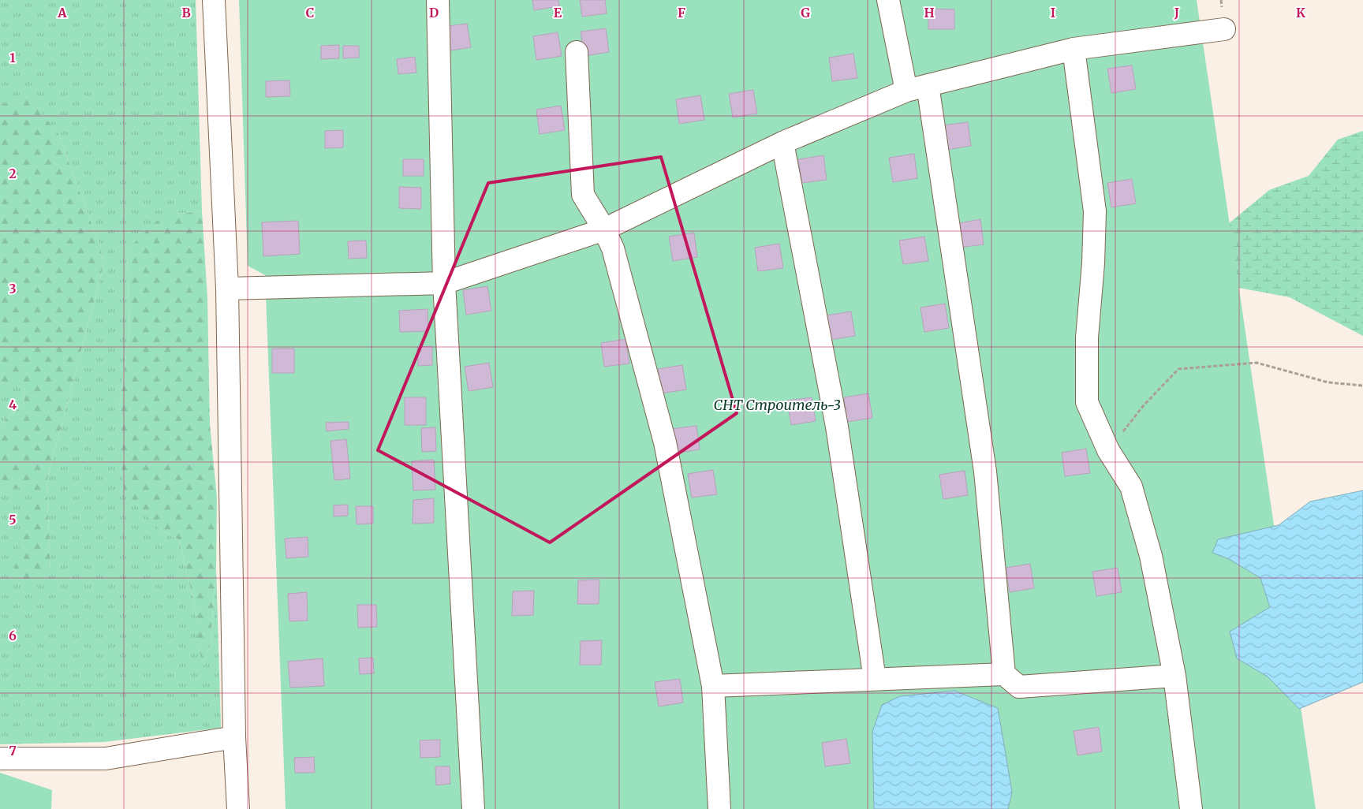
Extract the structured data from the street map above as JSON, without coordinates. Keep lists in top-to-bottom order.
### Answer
{
  "parks": ["СНТ Строитель-3"],
  "grid": {
    "columns": [
      "A",
      "B",
      "C",
      "D",
      "E",
      "F",
      "G",
      "H",
      "I",
      "J",
      "K"
    ],
    "rows": [
      "1",
      "2",
      "3",
      "4",
      "5",
      "6",
      "7"
    ]
  }
}
